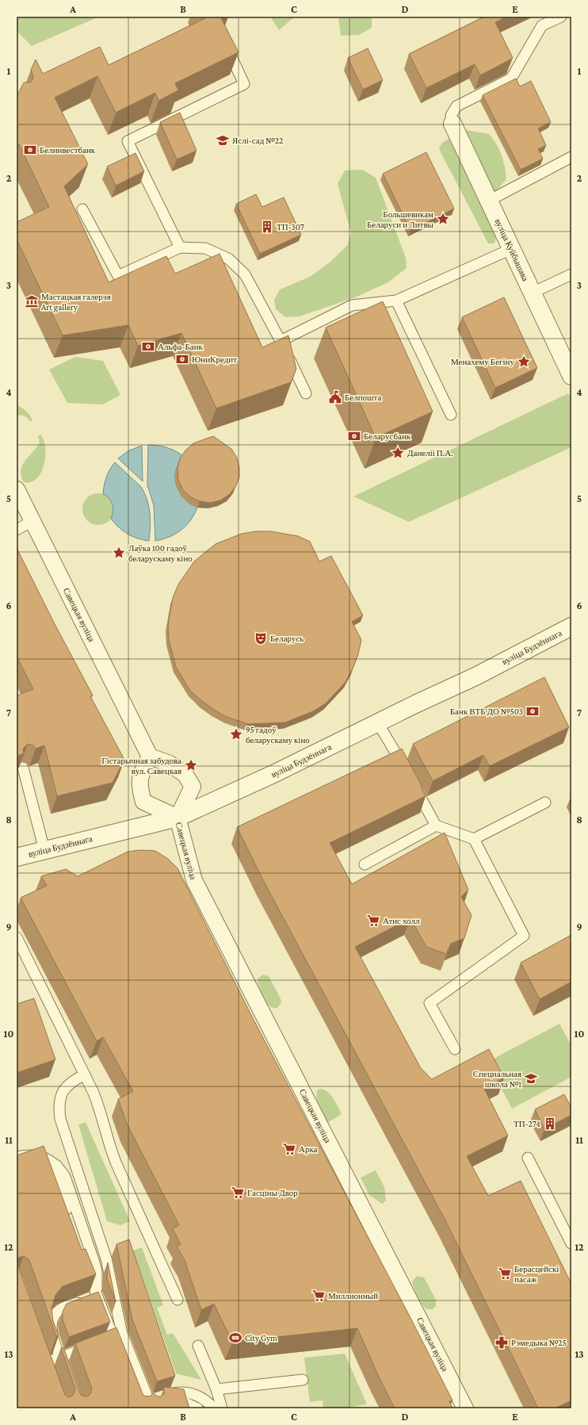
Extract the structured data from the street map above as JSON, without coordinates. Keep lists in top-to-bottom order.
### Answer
{
  "streets": {
    "street": ["вуліца Куйбышава", "Савецкая вуліца", "вуліца Будзённага"]
  },
  "crossings": [
    ["Савецкая вуліца", "вуліца Будзённага"]
  ],
  "places": {
    "school or university": ["Яслі-сад №22", "Специальная школа №1"],
    "bank": [
      "Белинвестбанк",
      "Альфа-Банк",
      "ЮниКредит",
      "Беларусбанк",
      "Банк ВТБ ДО №503"
    ],
    "place": [
      "Большевикам Беларуси и Литвы",
      "Менахему Бегіну",
      "Данеліі П.А.",
      "Лаўка 100 гадоў беларускаму кіно",
      "95 гадоў беларускаму кіно",
      "Гістарычная забудова вул. Савецкая"
    ],
    "building": ["ТП-307", "ТП-274"],
    "museum": ["Мастацкая галерэя Art gallery"],
    "public building": ["Белпошта"],
    "theatre": ["Беларусь"],
    "supermarket": [
      "Атис холл",
      "Арка",
      "Гасціны Двор",
      "Берасцейскі пасаж",
      "Миллионный"
    ],
    "sports": ["City Gym"],
    "pharmacy": ["Рэмедыка №25"]
  },
  "grid": {
    "columns": [
      "A",
      "B",
      "C",
      "D",
      "E"
    ],
    "rows": [
      "1",
      "2",
      "3",
      "4",
      "5",
      "6",
      "7",
      "8",
      "9",
      "10",
      "11",
      "12",
      "13"
    ]
  }
}
